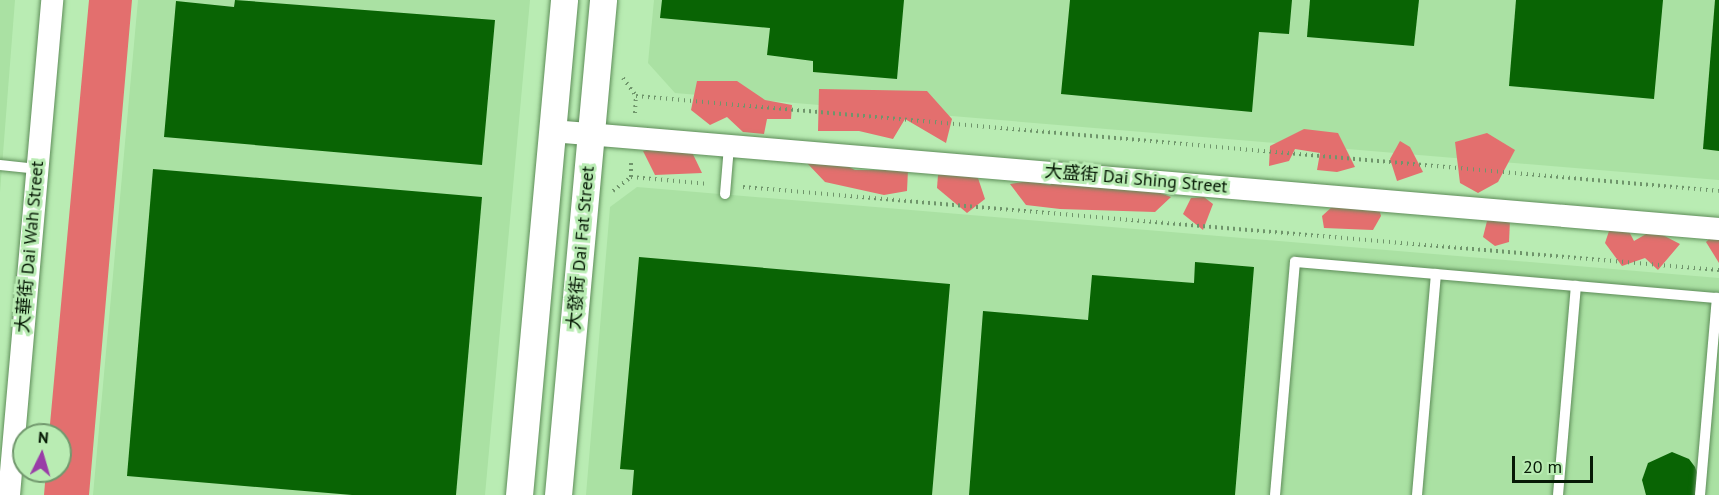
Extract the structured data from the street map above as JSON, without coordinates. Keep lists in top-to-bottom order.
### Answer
{
  "streets": {
    "street": ["大盛街 Dai Shing Street", "大華街 Dai Wah Street", "大發街 Dai Fat Street"]
  },
  "crossings": [
    ["大盛街 Dai Shing Street", "大發街 Dai Fat Street"]
  ],
  "scale_bar": "20 m",
  "north": "top"
}
